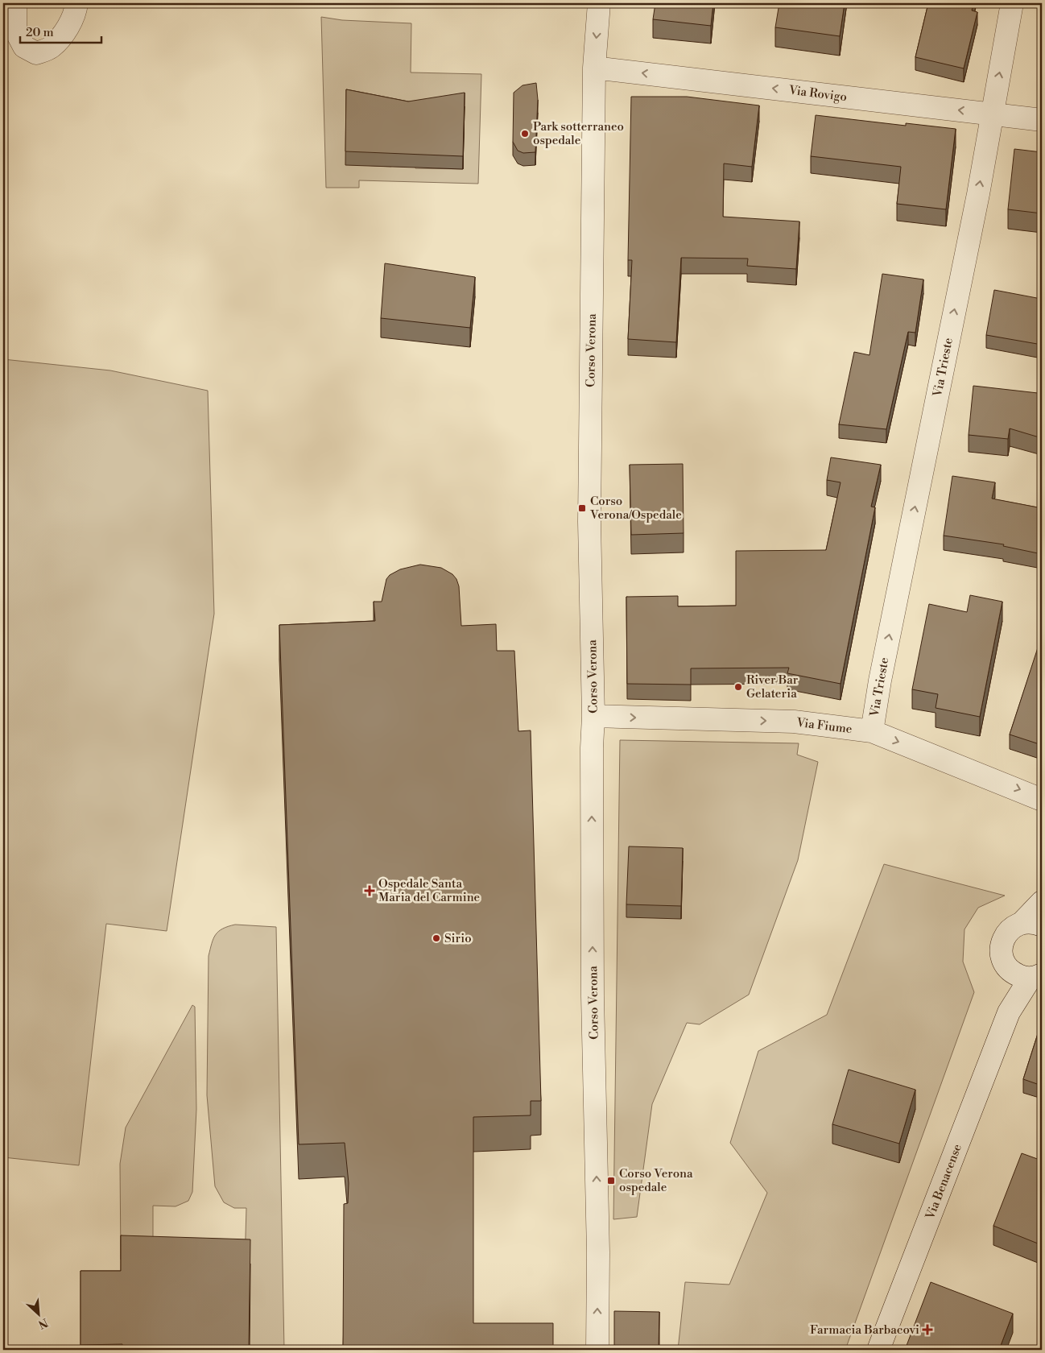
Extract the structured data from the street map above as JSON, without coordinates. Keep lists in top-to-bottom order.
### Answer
{
  "streets": {
    "street": [
      "Via Rovigo",
      "Corso Verona",
      "Via Trieste",
      "Via Fiume",
      "Via Benacense"
    ]
  },
  "crossings": [
    ["Via Rovigo", "Corso Verona"],
    ["Via Rovigo", "Via Trieste"],
    ["Corso Verona", "Via Fiume"],
    ["Via Trieste", "Via Fiume"]
  ],
  "one_way": [
    "Via Rovigo",
    "Corso Verona",
    "Via Trieste",
    "Via Fiume"
  ],
  "places": {
    "other": ["Park sotterraneo ospedale", "River Bar Gelateria", "Sirio"],
    "transit": ["Corso Verona/Ospedale", "Corso Verona ospedale"],
    "health": ["Ospedale Santa Maria del Carmine", "Farmacia Barbacovi"]
  },
  "scale_bar": "20 m",
  "north": "bottom right"
}
